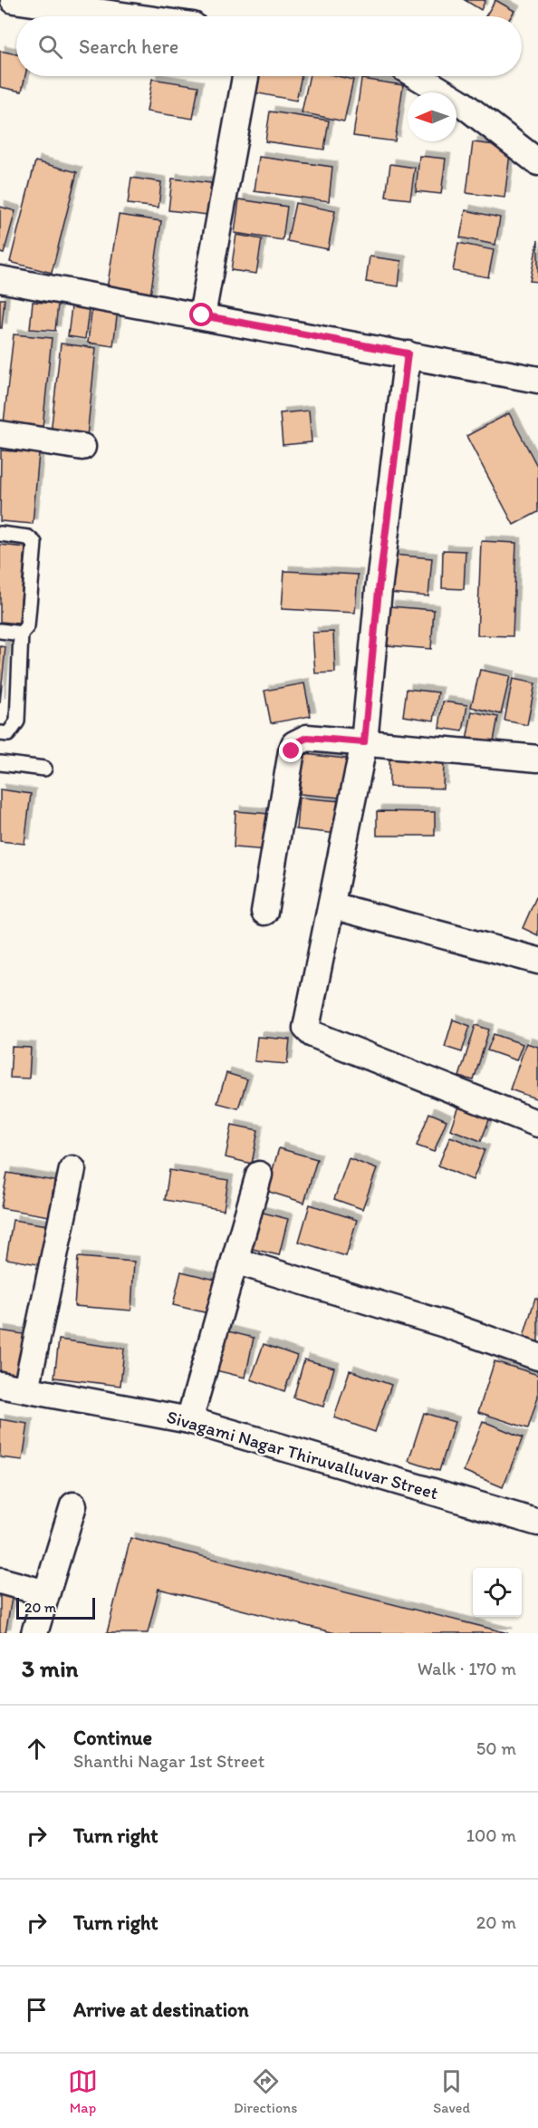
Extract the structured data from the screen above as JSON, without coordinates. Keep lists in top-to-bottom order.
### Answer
{
  "streets": {
    "street": ["Sivagami Nagar Thiruvalluvar Street"]
  },
  "scale_bar": "20 m",
  "north": "left",
  "page": {
    "search": "Search here",
    "scale": "20 m",
    "heading": ["3 min", "Walk · 170 m"],
    "list": [
      ["Continue", "Shanthi Nagar 1st Street", "50 m"],
      ["Turn right", "100 m"],
      ["Turn right", "20 m"],
      "Arrive at destination"
    ],
    "nav": ["Map", "Directions", "Saved"]
  }
}
